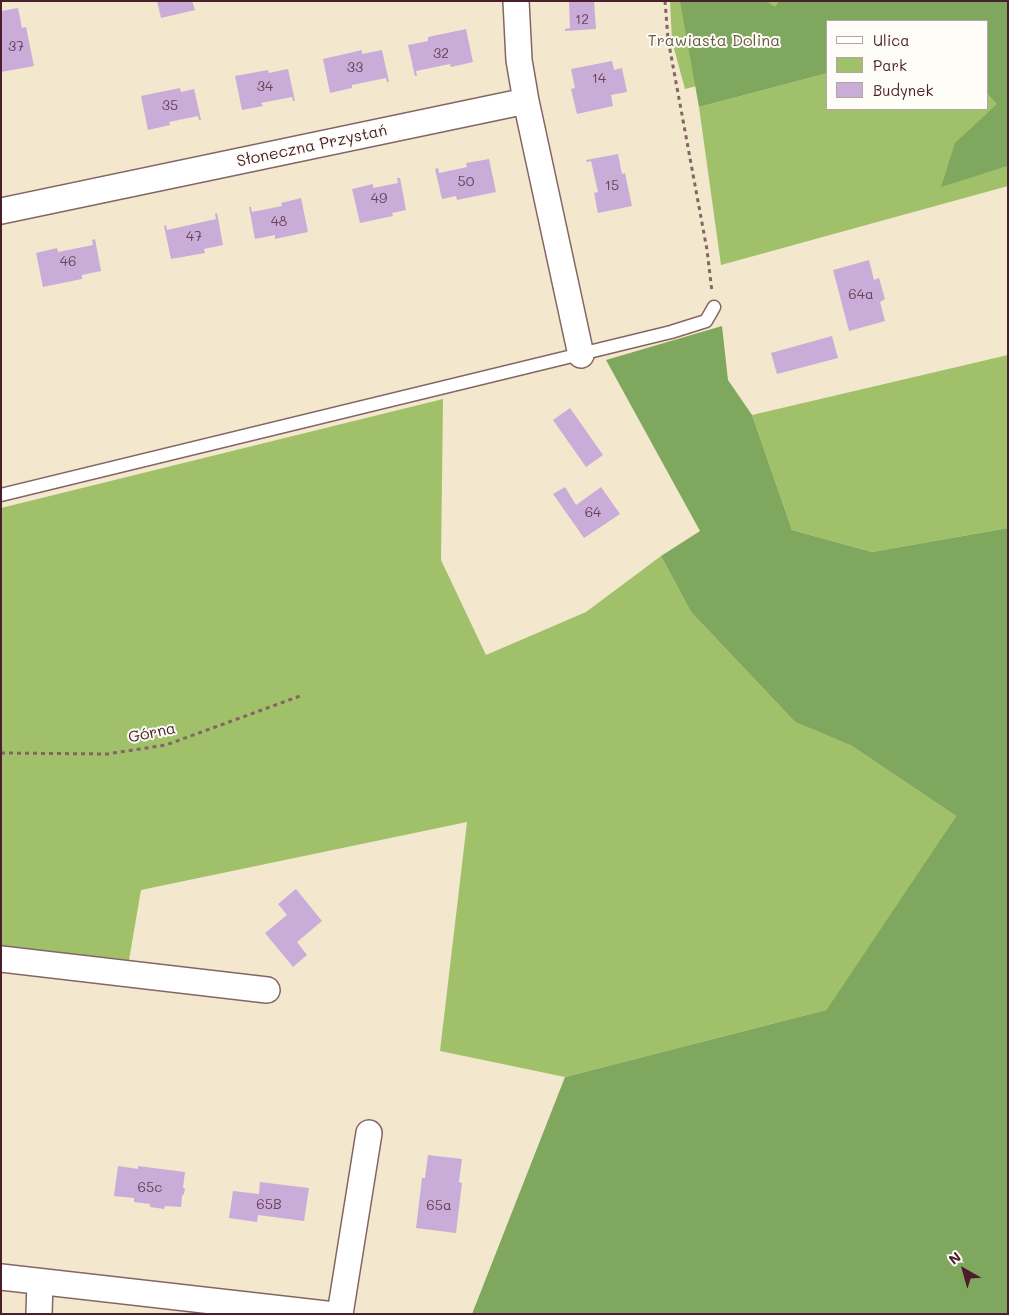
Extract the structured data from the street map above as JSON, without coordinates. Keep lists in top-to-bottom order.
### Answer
{
  "streets": {
    "street": ["Słoneczna Przystań"],
    "path": ["Górna"]
  },
  "parks": ["Trawiasta Dolina"],
  "house_numbers": [
    "12",
    "37",
    "32",
    "33",
    "14",
    "34",
    "35",
    "50",
    "15",
    "49",
    "48",
    "47",
    "46",
    "64a",
    "64",
    "65c",
    "65B",
    "65a"
  ],
  "legend": ["Ulica", "Park", "Budynek"],
  "north": "top left"
}
